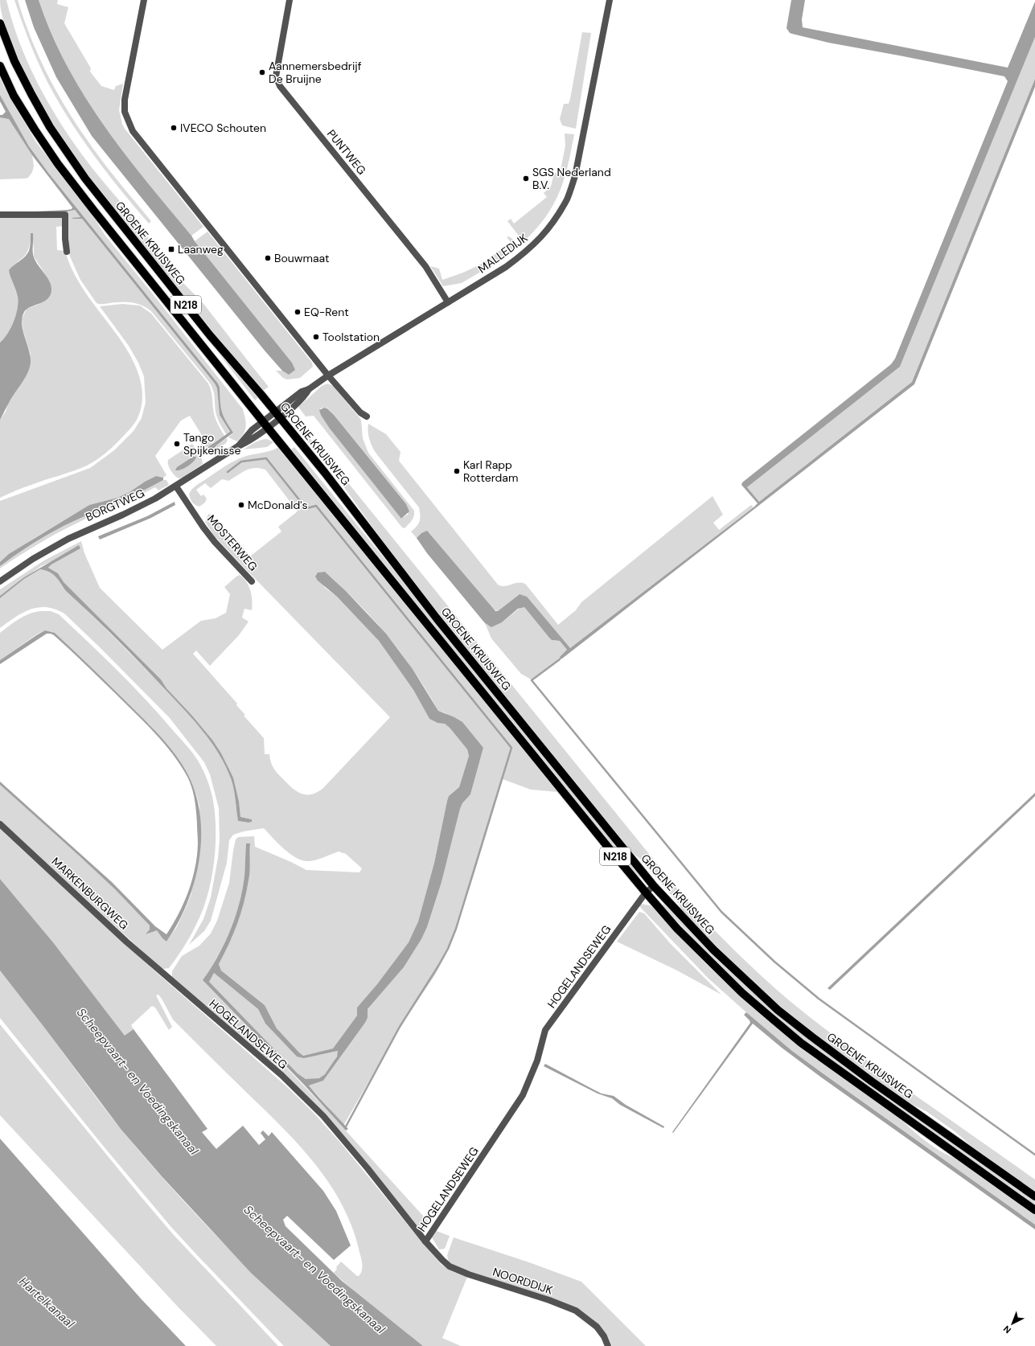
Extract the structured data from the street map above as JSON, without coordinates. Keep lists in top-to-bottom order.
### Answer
{
  "streets": {
    "main road": ["GROENE KRUISWEG", "N218"],
    "street": [
      "PUNTWEG",
      "MALLEDIJK",
      "BORGTWEG",
      "MOSTERWEG",
      "MARKENBURGWEG",
      "HOGELANDSEWEG",
      "NOORDDIJK"
    ]
  },
  "crossings": [
    ["PUNTWEG", "MALLEDIJK"],
    ["GROENE KRUISWEG", "MALLEDIJK"],
    ["GROENE KRUISWEG", "BORGTWEG"],
    ["GROENE KRUISWEG", "HOGELANDSEWEG"],
    ["MALLEDIJK", "BORGTWEG"],
    ["BORGTWEG", "MOSTERWEG"],
    ["MARKENBURGWEG", "HOGELANDSEWEG"],
    ["HOGELANDSEWEG", "NOORDDIJK"]
  ],
  "water": ["Scheepvaart- en Voedingskanaal", "Hartelkanaal"],
  "places": {
    "other": [
      "Aannemersbedrijf De Bruijne",
      "IVECO Schouten",
      "SGS Nederland B.V.",
      "Bouwmaat",
      "EQ-Rent",
      "Toolstation",
      "Tango Spijkenisse",
      "Karl Rapp Rotterdam",
      "McDonald's"
    ],
    "transit": ["Laanweg"]
  },
  "north": "bottom left"
}
